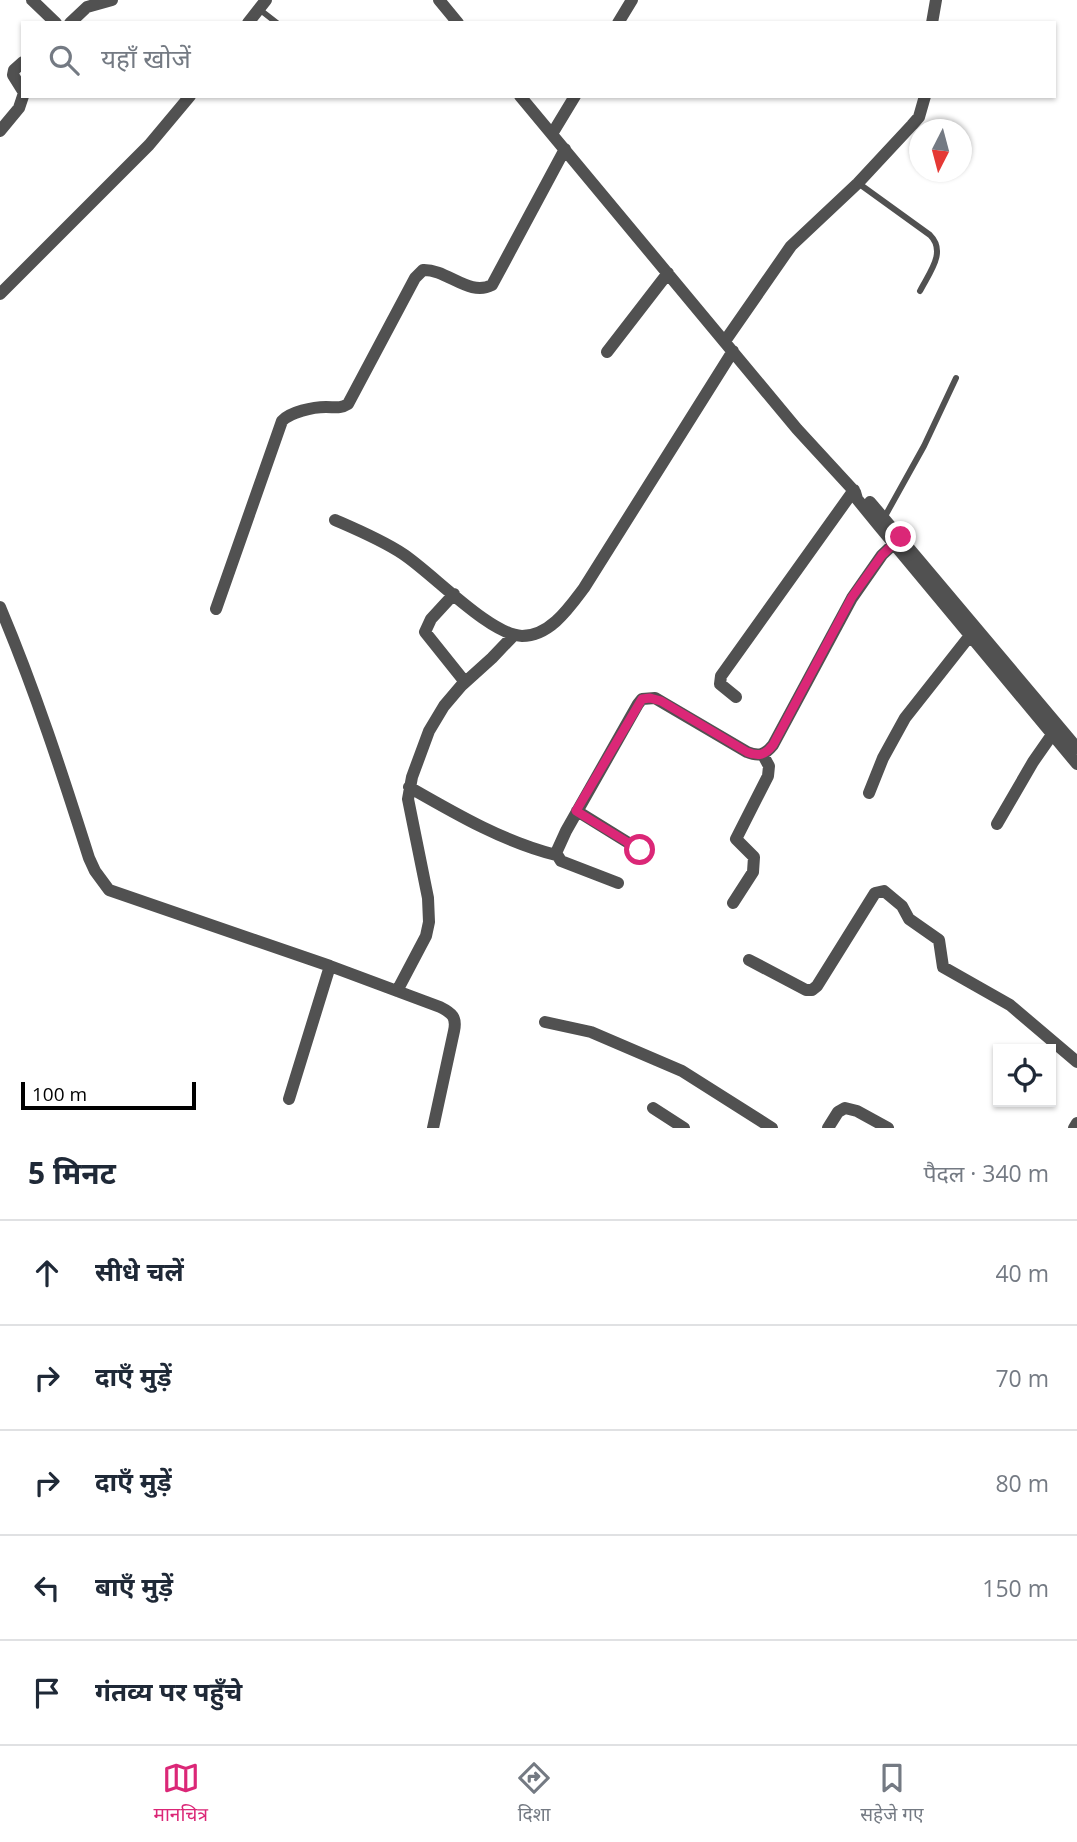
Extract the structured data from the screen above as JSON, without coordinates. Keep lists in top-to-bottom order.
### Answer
{
  "scale_bar": "100 m",
  "north": "bottom",
  "page": {
    "search": "यहाँ खोजें",
    "scale": "100 m",
    "heading": ["5 मिनट", "पैदल · 340 m"],
    "list": [
      ["सीधे चलें", "40 m"],
      ["दाएँ मुड़ें", "70 m"],
      ["दाएँ मुड़ें", "80 m"],
      ["बाएँ मुड़ें", "150 m"],
      "गंतव्य पर पहुँचे"
    ],
    "nav": ["मानचित्र", "दिशा", "सहेजे गए"]
  }
}
